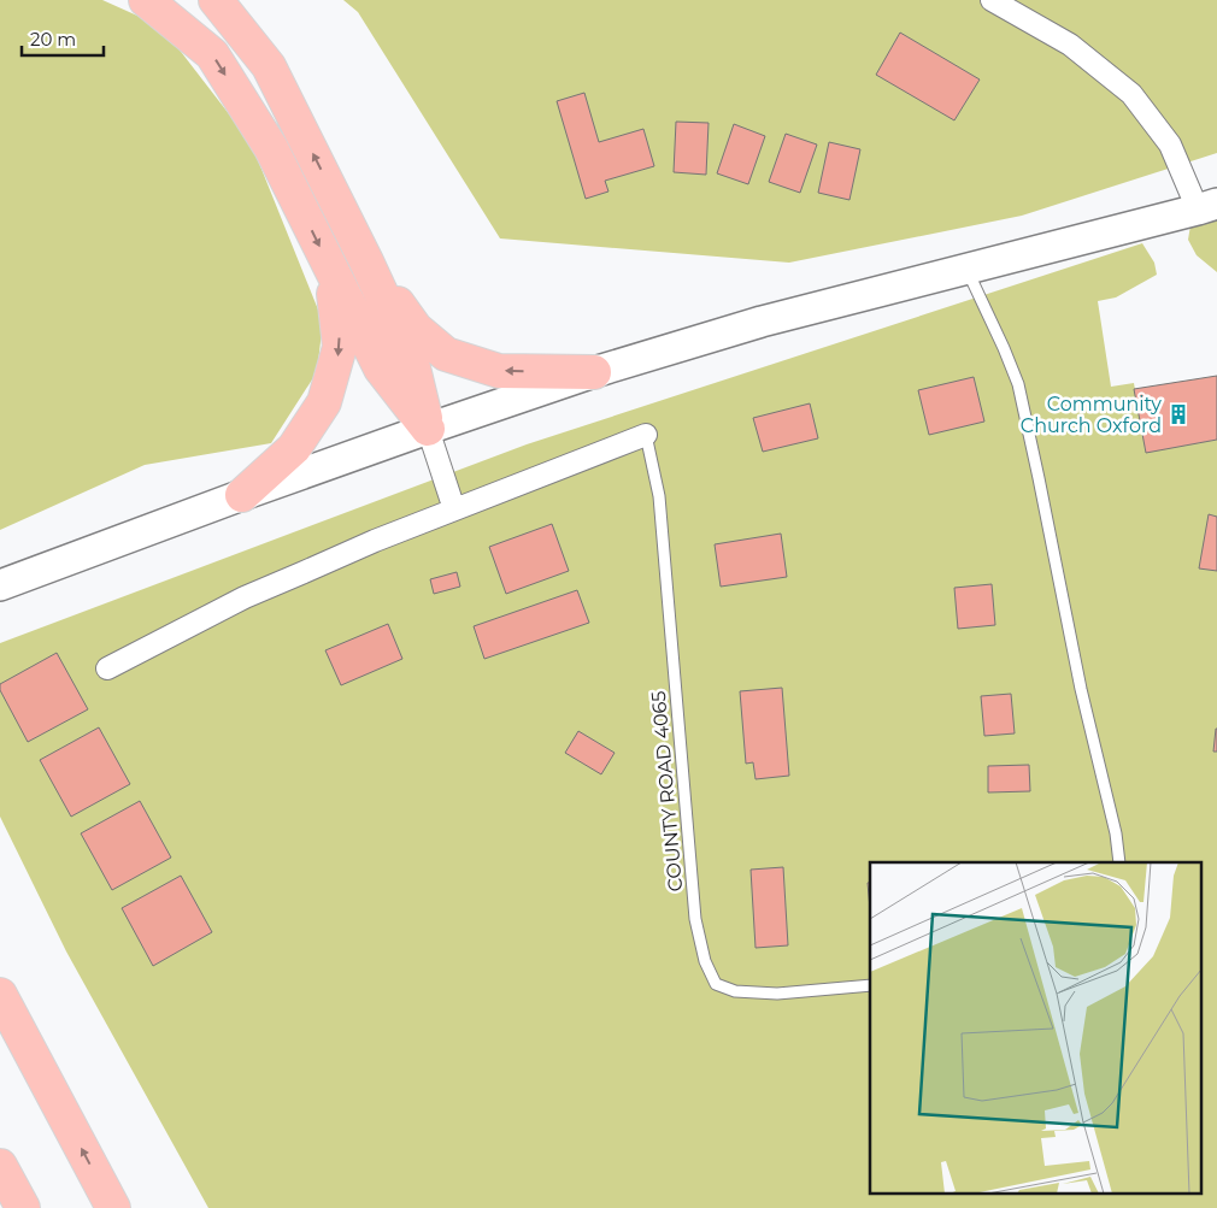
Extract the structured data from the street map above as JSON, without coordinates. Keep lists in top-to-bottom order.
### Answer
{
  "streets": {
    "lane": ["COUNTY ROAD 4065"]
  },
  "places": {
    "building": ["Community Church Oxford"]
  },
  "scale_bar": "20 m"
}
